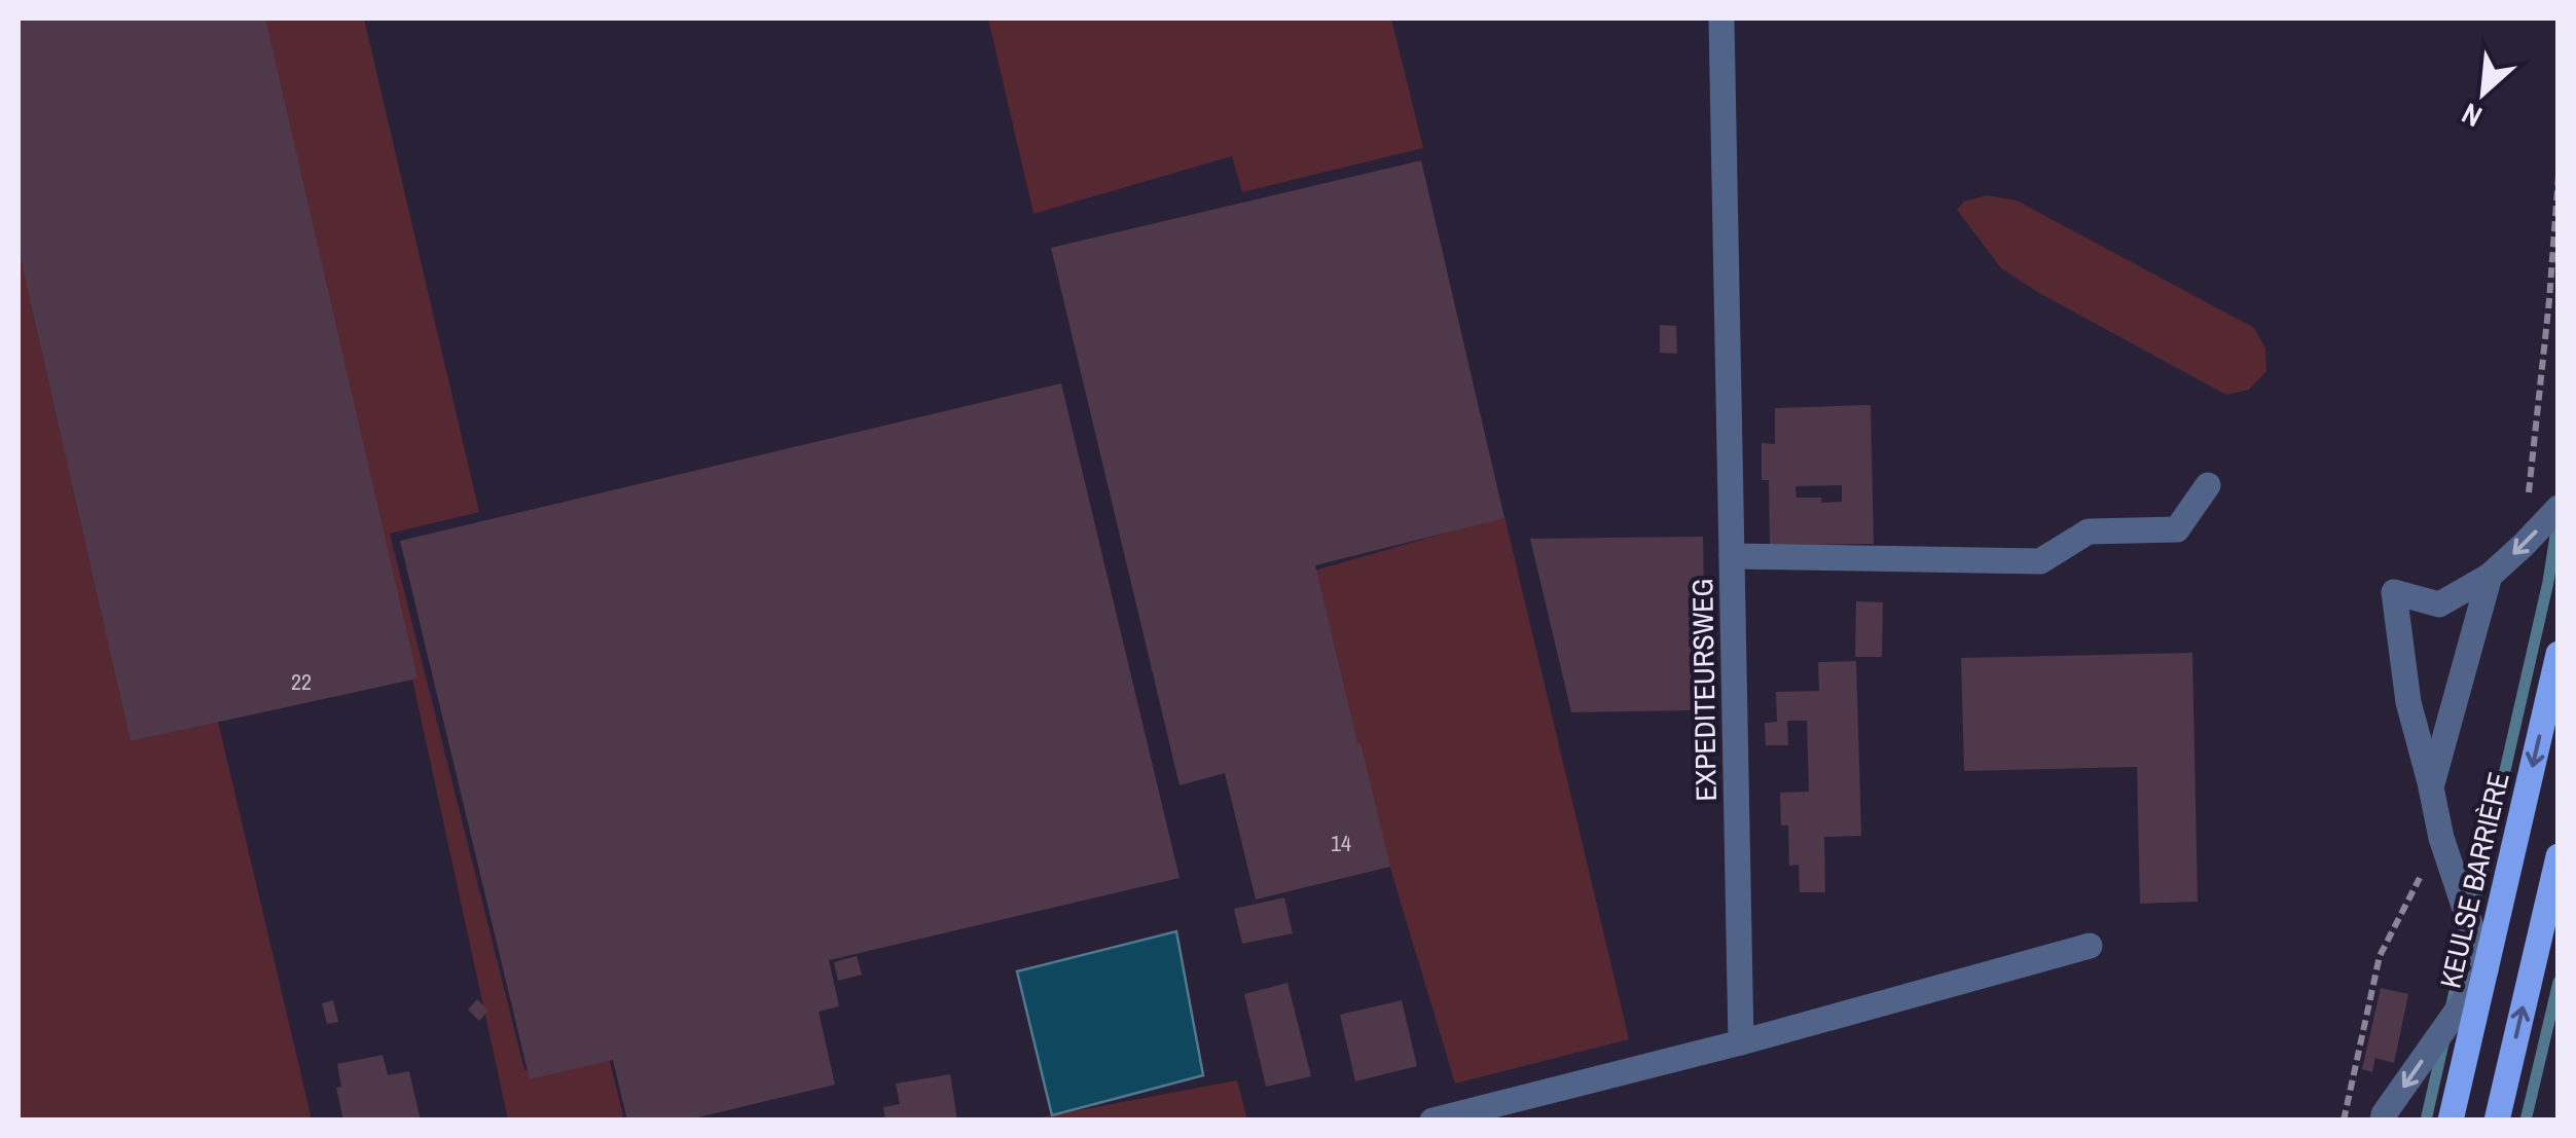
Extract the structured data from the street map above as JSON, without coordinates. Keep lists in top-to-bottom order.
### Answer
{
  "streets": {
    "main road": ["KEULSE BARRIÈRE"],
    "street": ["EXPEDITEURSWEG"]
  },
  "house_numbers": ["22", "14"],
  "north": "bottom left"
}
